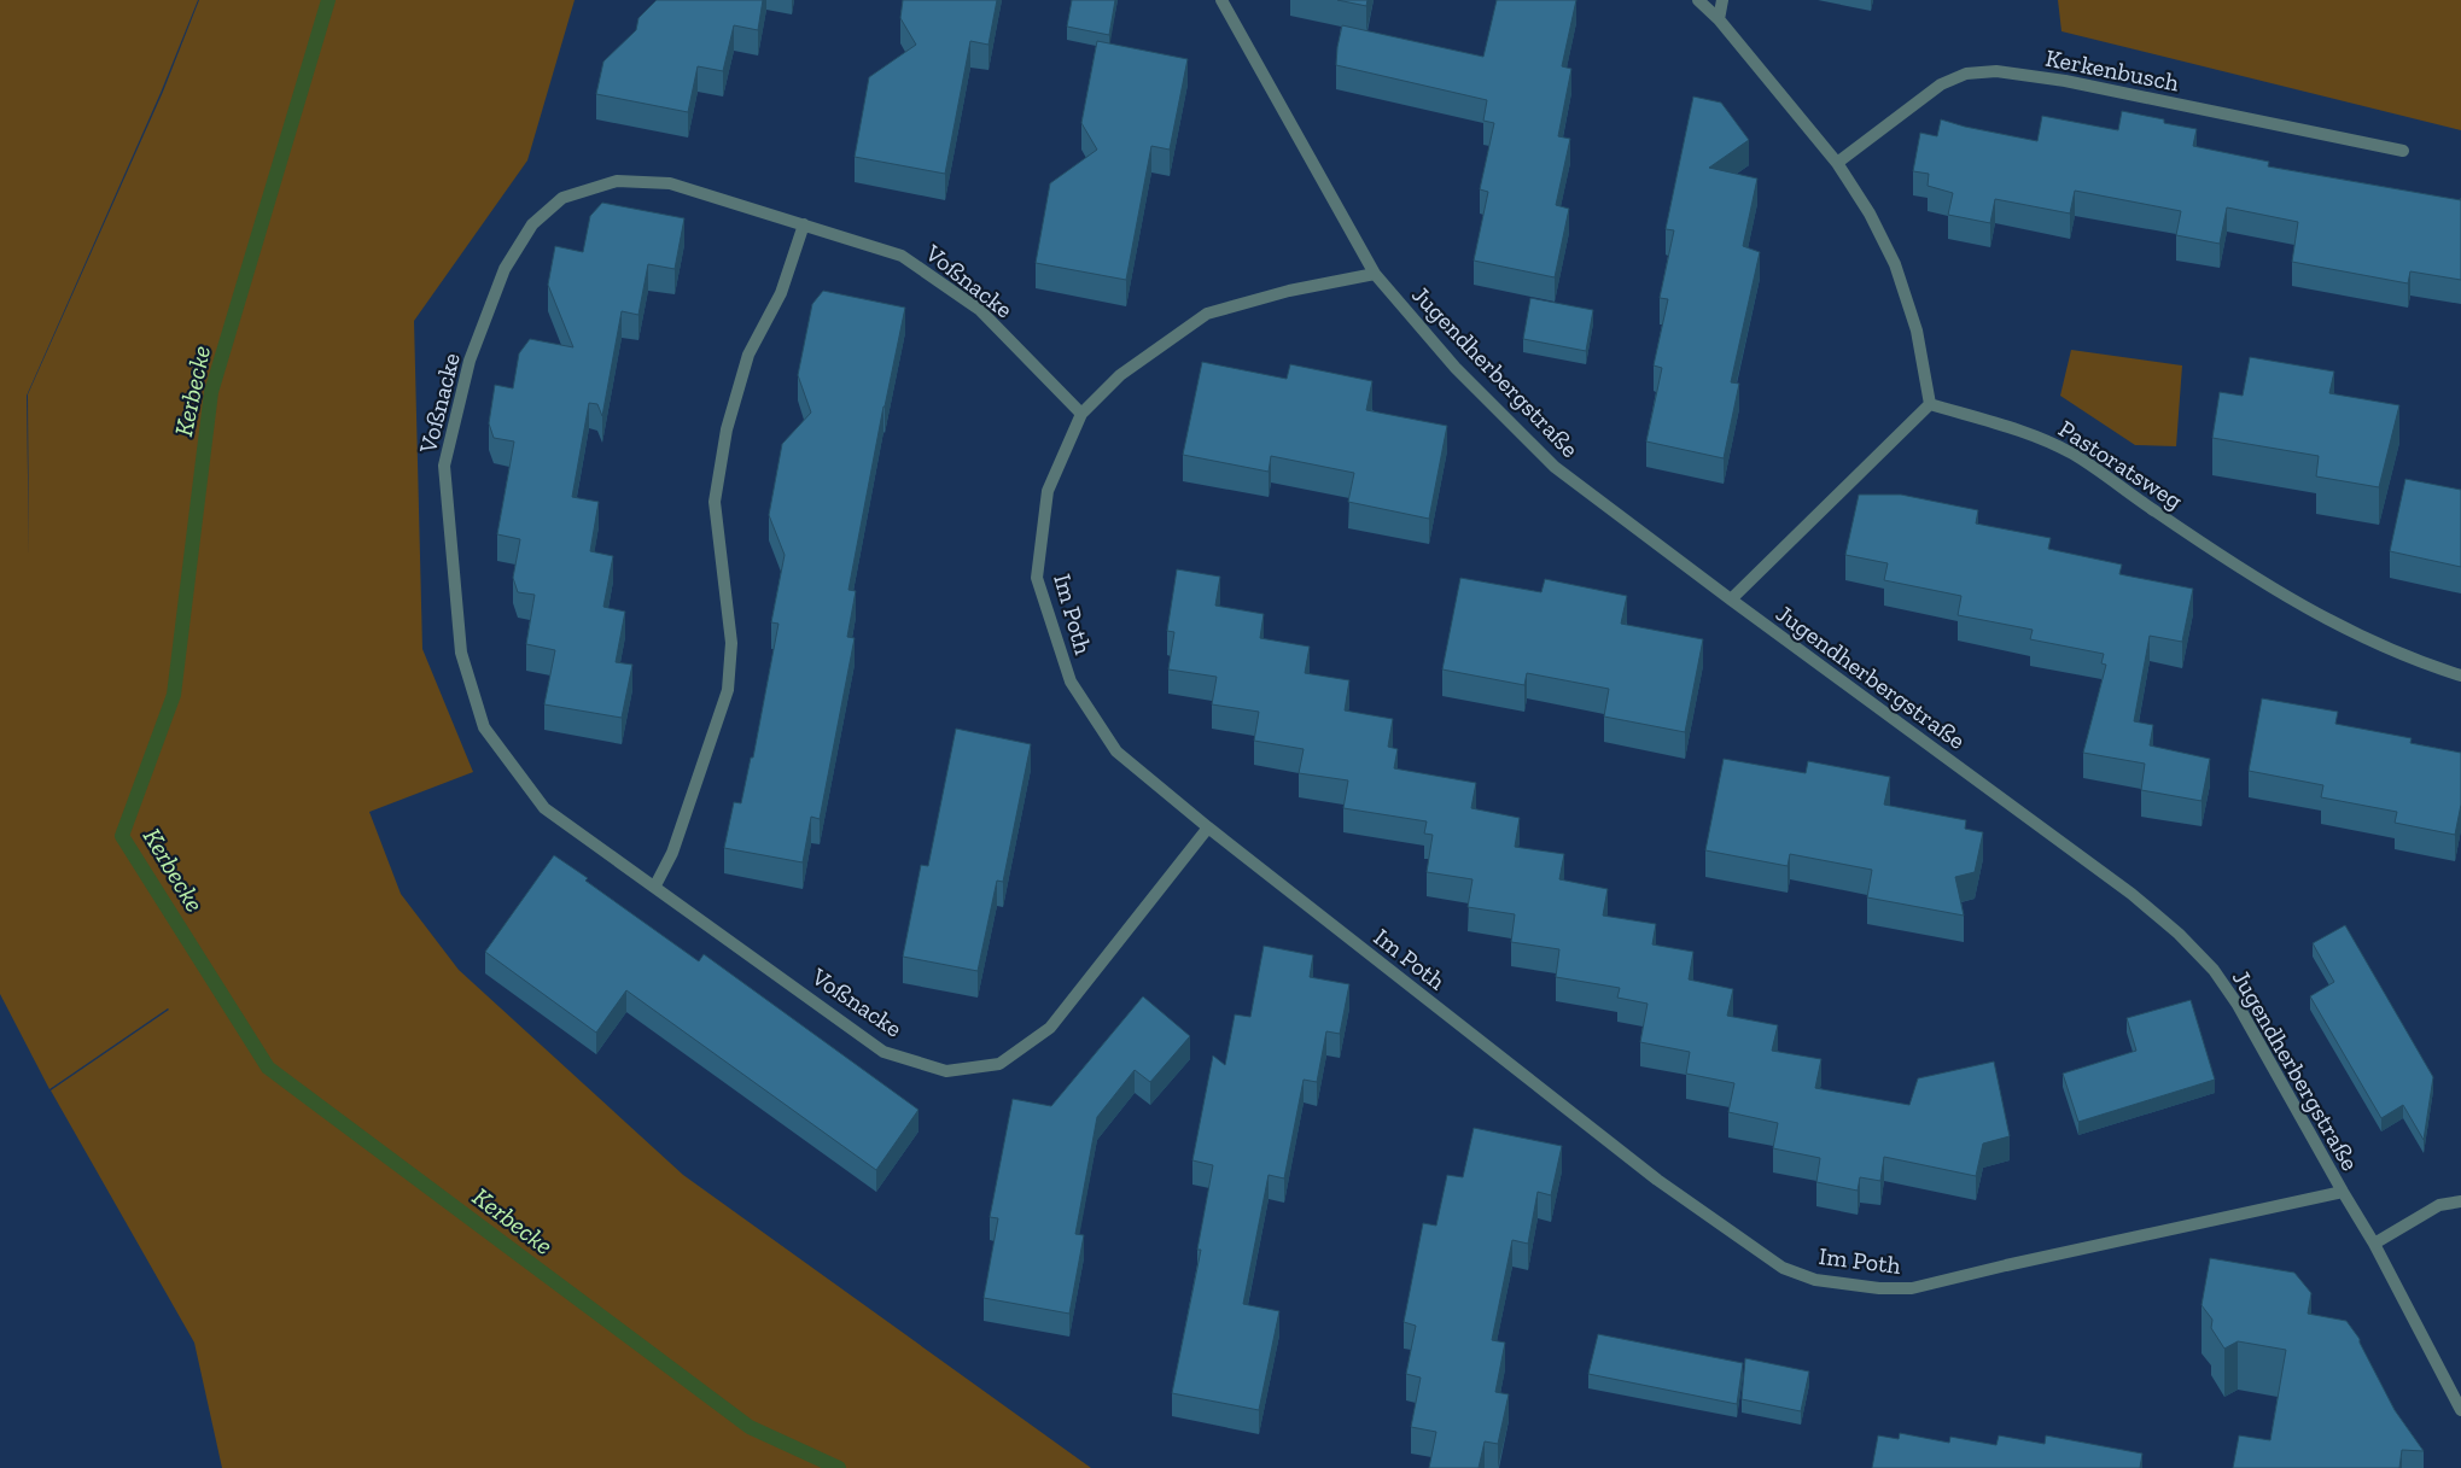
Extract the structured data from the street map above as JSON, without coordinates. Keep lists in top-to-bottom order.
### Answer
{
  "streets": {
    "street": [
      "Kerkenbusch",
      "Voßnacke",
      "Jugendherbergstraße",
      "Pastoratsweg",
      "Im Poth"
    ]
  },
  "crossings": [
    ["Voßnacke", "Im Poth"],
    ["Jugendherbergstraße", "Im Poth"]
  ],
  "water": ["Kerbecke"]
}
